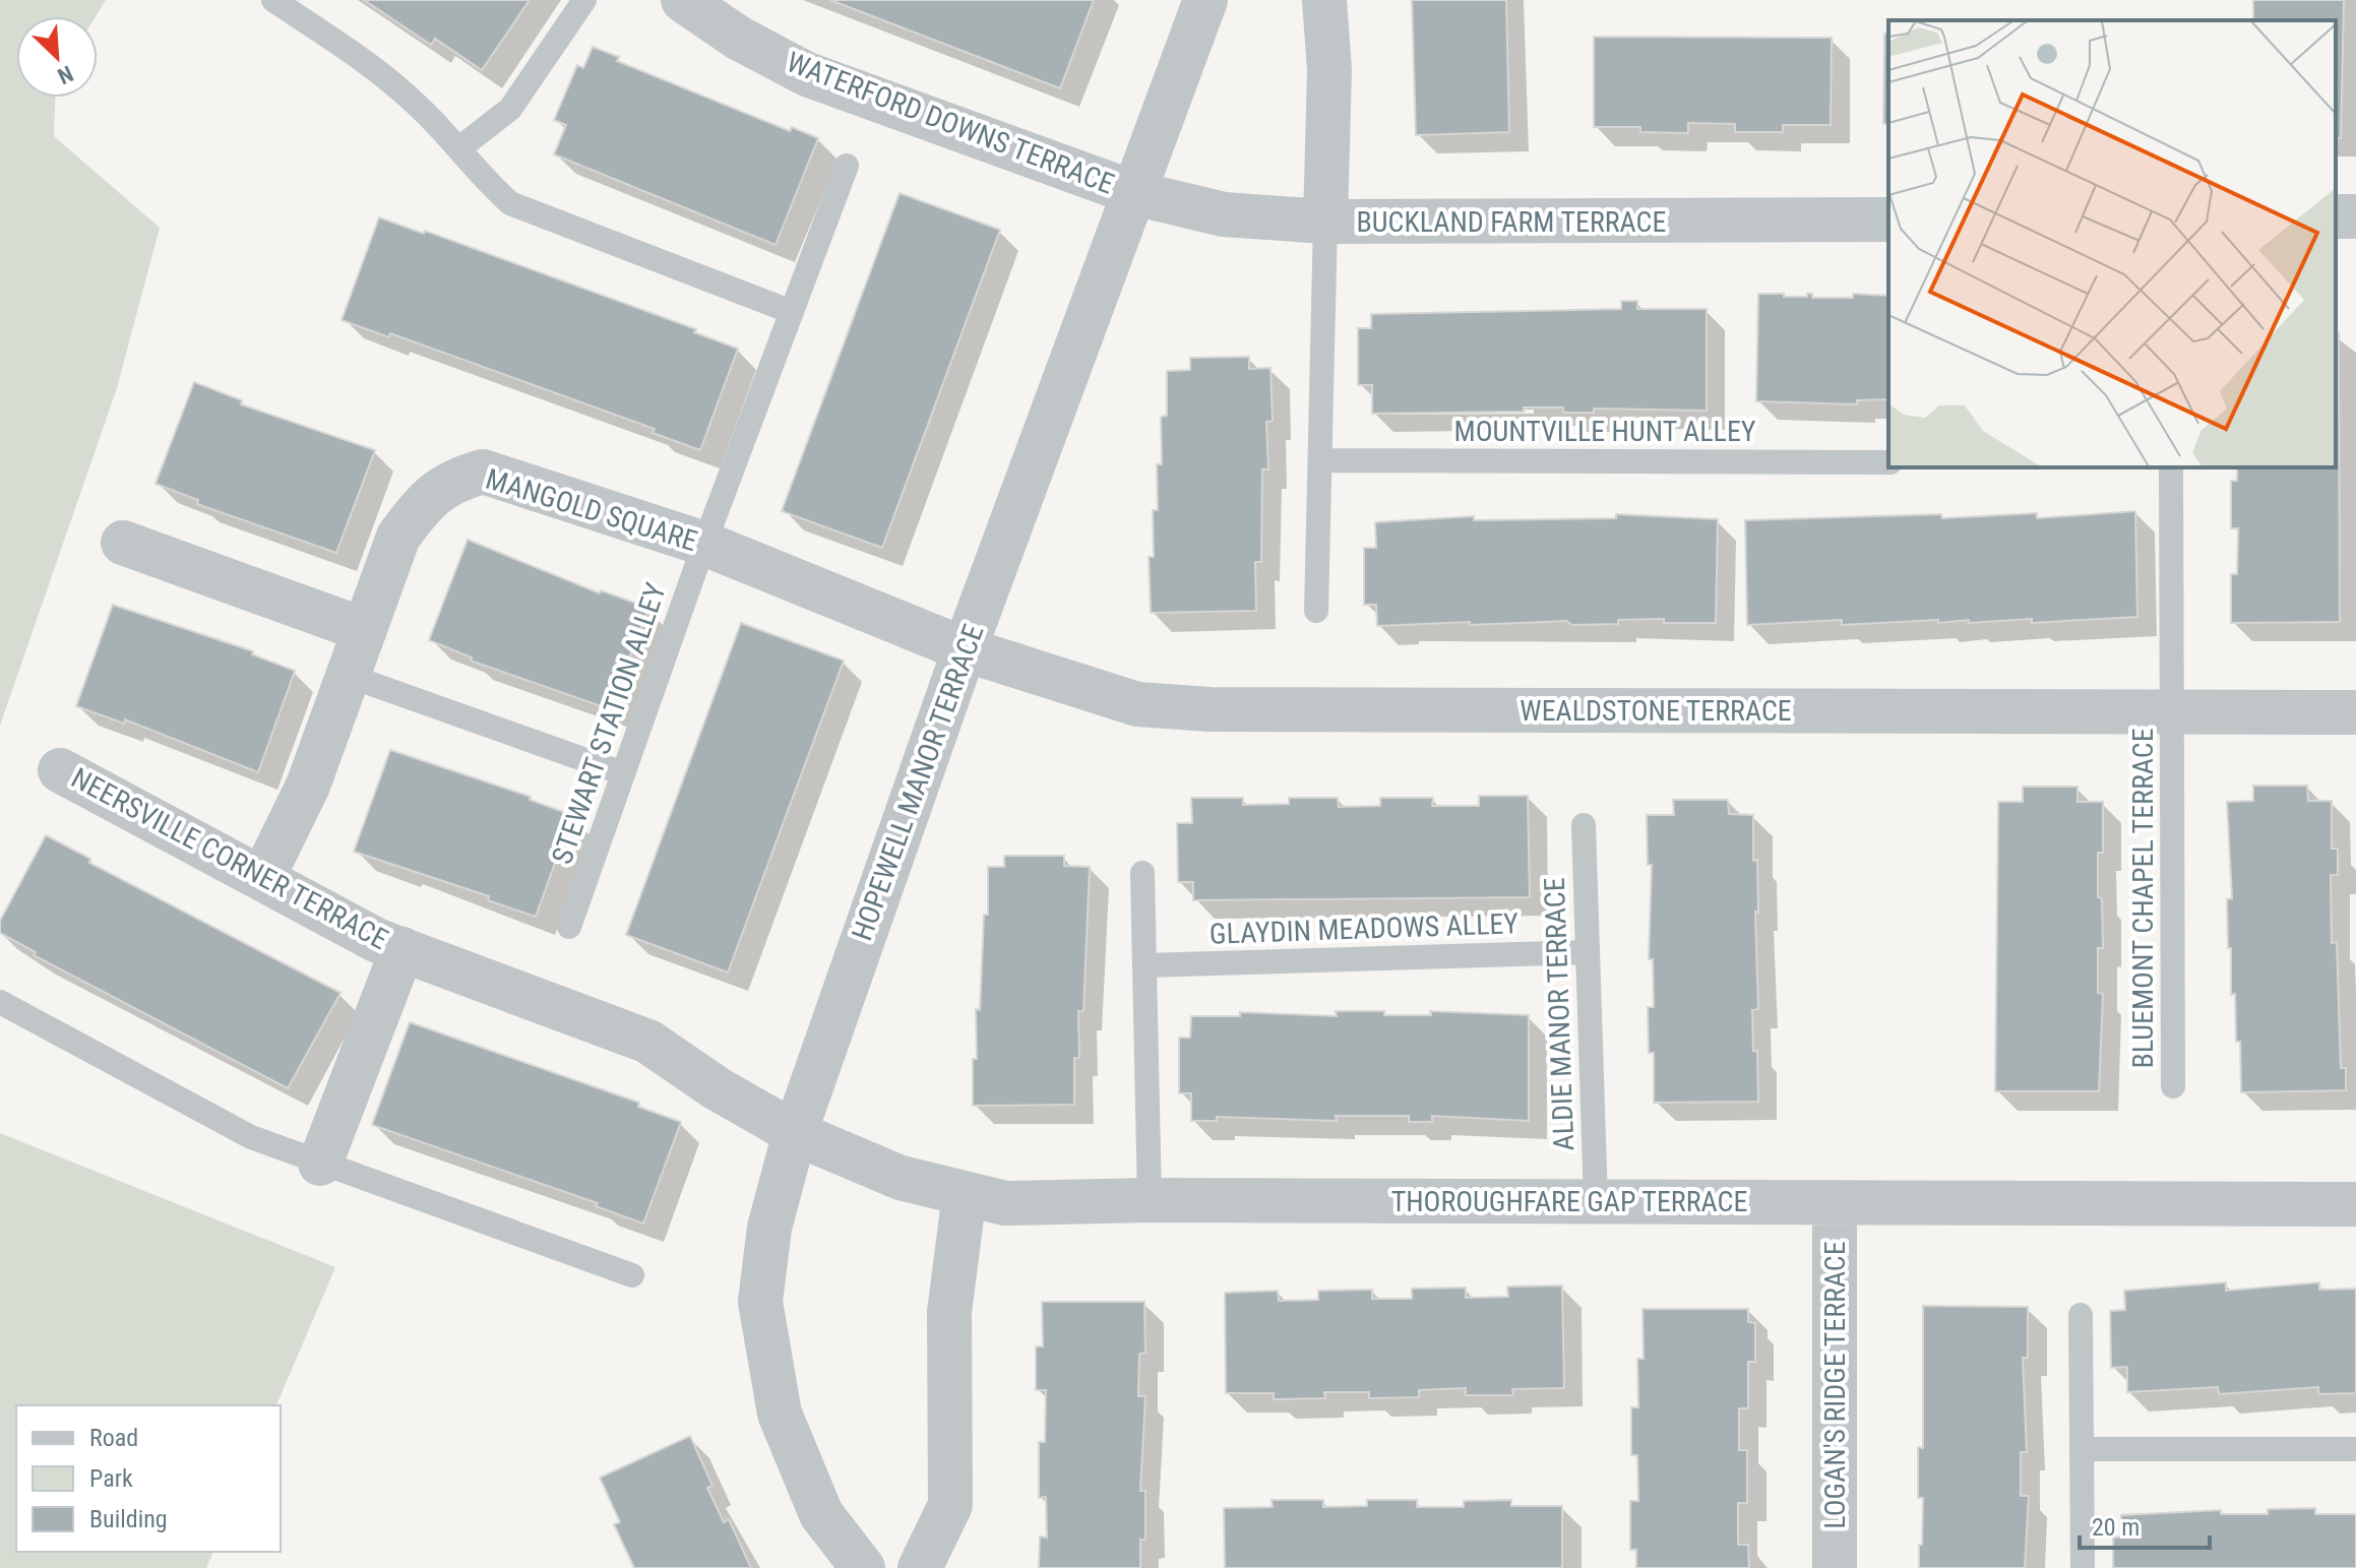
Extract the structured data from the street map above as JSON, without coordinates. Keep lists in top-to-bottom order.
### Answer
{
  "streets": {
    "street": [
      "WATERFORD DOWNS TERRACE",
      "BUCKLAND FARM TERRACE",
      "MANGOLD SQUARE",
      "WEALDSTONE TERRACE",
      "HOPEWELL MANOR TERRACE",
      "NEERSVILLE CORNER TERRACE",
      "THOROUGHFARE GAP TERRACE",
      "LOGAN'S RIDGE TERRACE"
    ],
    "lane": [
      "MOUNTVILLE HUNT ALLEY",
      "STEWART STATION ALLEY",
      "BLUEMONT CHAPEL TERRACE",
      "GLAYDIN MEADOWS ALLEY",
      "ALDIE MANOR TERRACE"
    ]
  },
  "crossings": [
    ["WATERFORD DOWNS TERRACE", "BUCKLAND FARM TERRACE"],
    ["WATERFORD DOWNS TERRACE", "HOPEWELL MANOR TERRACE"],
    ["BUCKLAND FARM TERRACE", "HOPEWELL MANOR TERRACE"],
    ["MANGOLD SQUARE", "WEALDSTONE TERRACE"],
    ["MANGOLD SQUARE", "STEWART STATION ALLEY"],
    ["MANGOLD SQUARE", "HOPEWELL MANOR TERRACE"],
    ["MANGOLD SQUARE", "NEERSVILLE CORNER TERRACE"],
    ["WEALDSTONE TERRACE", "HOPEWELL MANOR TERRACE"],
    ["WEALDSTONE TERRACE", "BLUEMONT CHAPEL TERRACE"],
    ["HOPEWELL MANOR TERRACE", "NEERSVILLE CORNER TERRACE"],
    ["HOPEWELL MANOR TERRACE", "THOROUGHFARE GAP TERRACE"],
    ["NEERSVILLE CORNER TERRACE", "THOROUGHFARE GAP TERRACE"],
    ["GLAYDIN MEADOWS ALLEY", "ALDIE MANOR TERRACE"],
    ["ALDIE MANOR TERRACE", "THOROUGHFARE GAP TERRACE"],
    ["THOROUGHFARE GAP TERRACE", "LOGAN'S RIDGE TERRACE"]
  ],
  "legend": ["Road", "Park", "Building"],
  "scale_bar": "20 m",
  "north": "bottom right"
}
